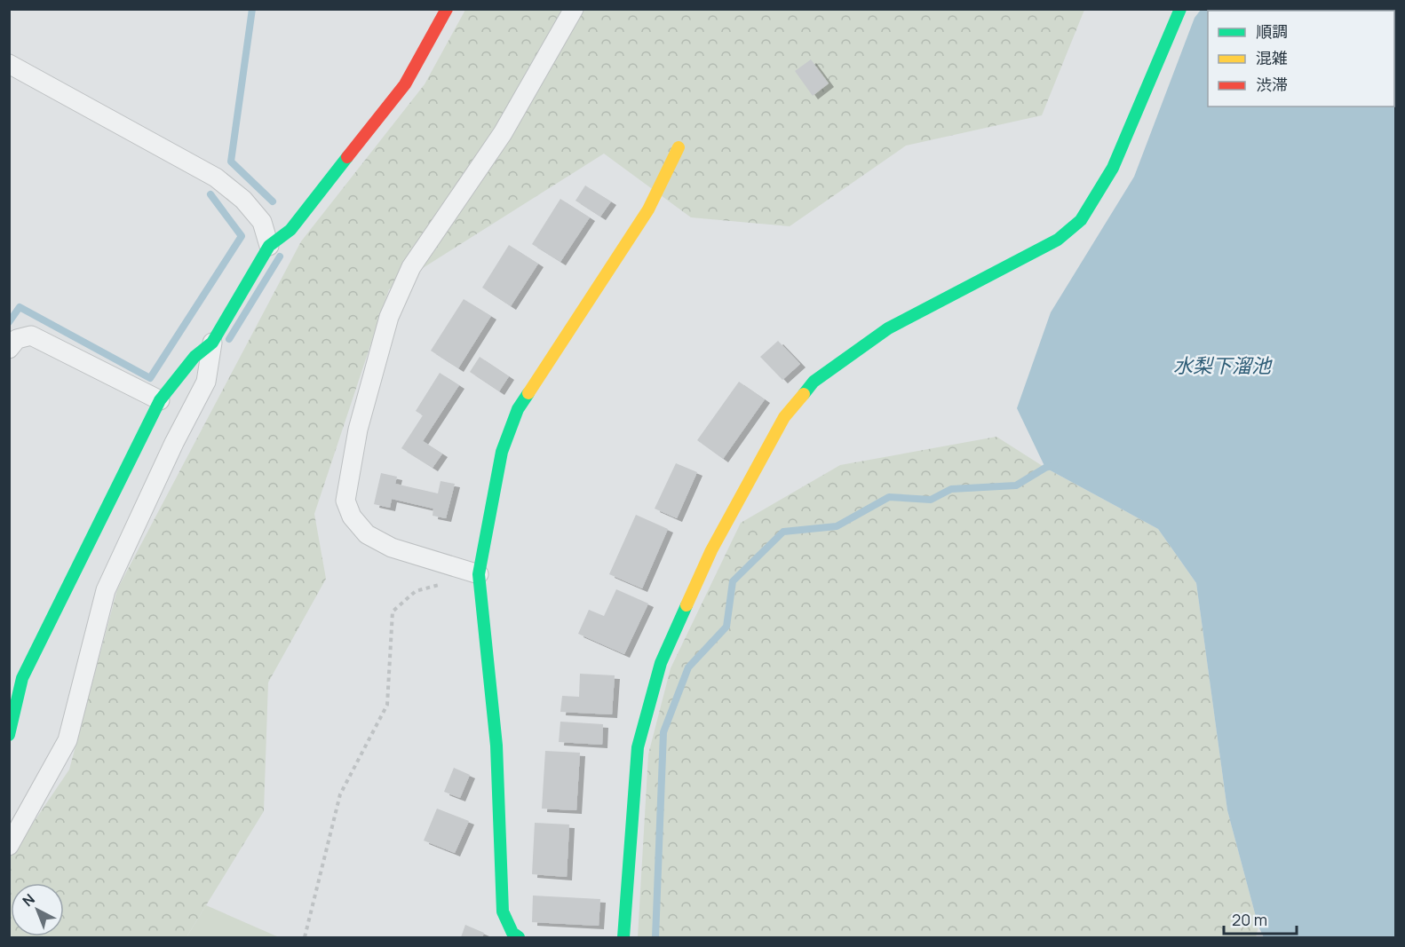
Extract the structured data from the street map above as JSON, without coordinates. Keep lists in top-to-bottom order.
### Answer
{
  "water": ["水梨下溜池"],
  "legend": ["順調", "混雑", "渋滞"],
  "scale_bar": "20 m",
  "north": "top left"
}
